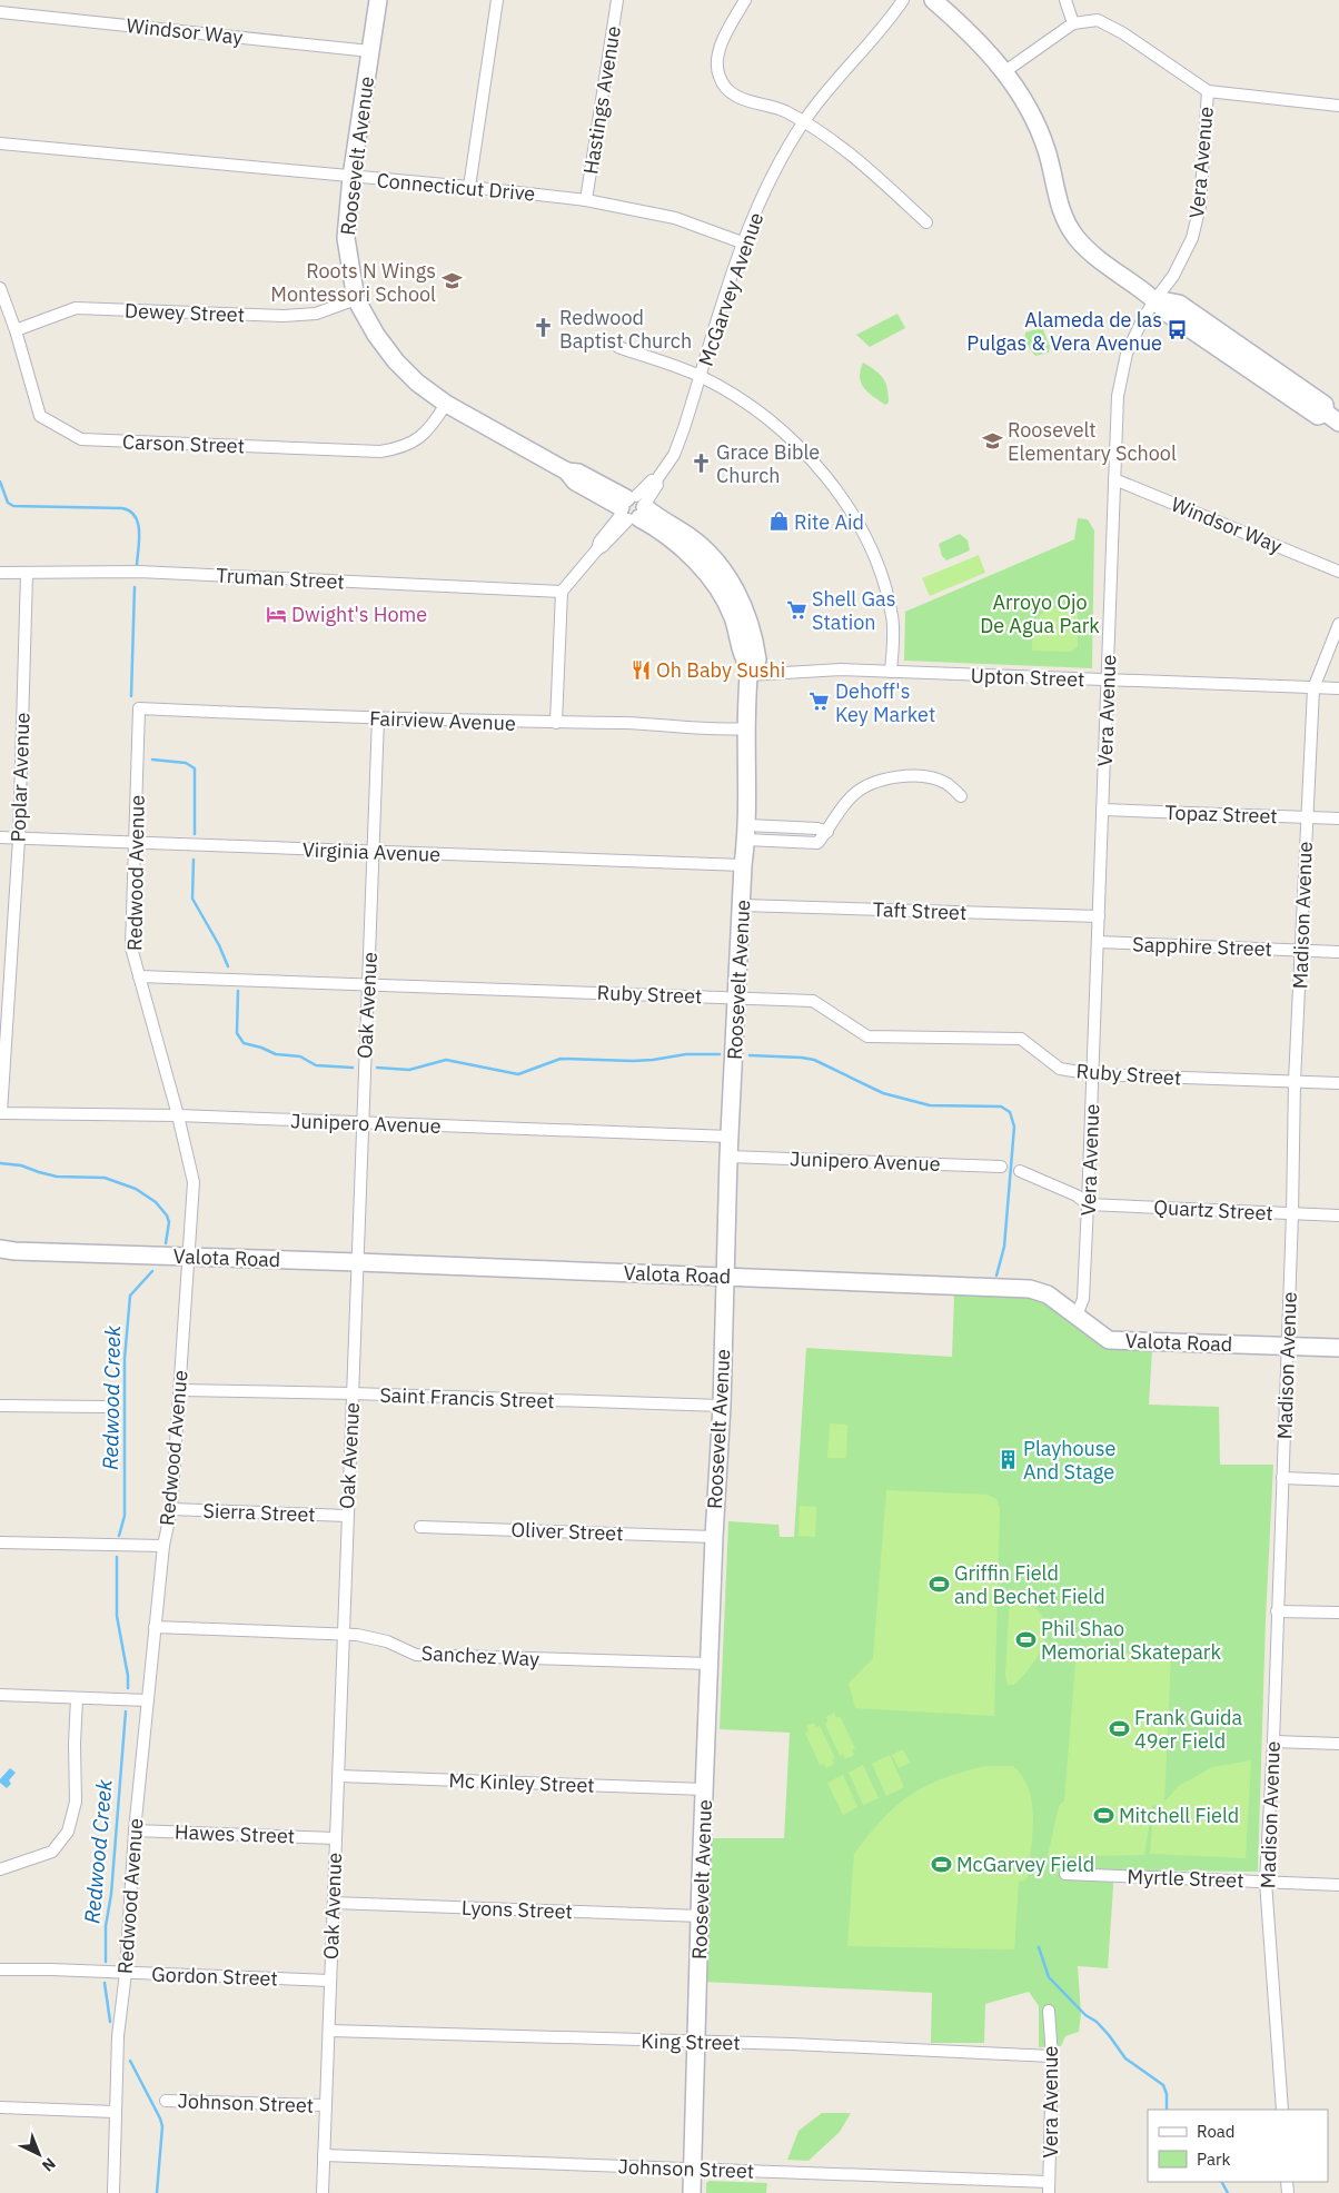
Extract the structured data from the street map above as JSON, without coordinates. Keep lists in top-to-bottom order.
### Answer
{
  "streets": {
    "street": [
      "Windsor Way",
      "Hastings Avenue",
      "Roosevelt Avenue",
      "Vera Avenue",
      "Connecticut Drive",
      "McGarvey Avenue",
      "Dewey Street",
      "Carson Street",
      "Truman Street",
      "Upton Street",
      "Fairview Avenue",
      "Poplar Avenue",
      "Topaz Street",
      "Virginia Avenue",
      "Redwood Avenue",
      "Taft Street",
      "Madison Avenue",
      "Sapphire Street",
      "Ruby Street",
      "Oak Avenue",
      "Junipero Avenue",
      "Quartz Street",
      "Valota Road",
      "Saint Francis Street",
      "Sierra Street",
      "Oliver Street",
      "Sanchez Way",
      "Mc Kinley Street",
      "Hawes Street",
      "Myrtle Street",
      "Lyons Street",
      "Gordon Street",
      "King Street",
      "Johnson Street"
    ]
  },
  "crossings": [
    ["Windsor Way", "Roosevelt Avenue"],
    ["Windsor Way", "Vera Avenue"],
    ["Hastings Avenue", "Connecticut Drive"],
    ["Roosevelt Avenue", "Connecticut Drive"],
    ["Roosevelt Avenue", "McGarvey Avenue"],
    ["Roosevelt Avenue", "Dewey Street"],
    ["Roosevelt Avenue", "Carson Street"],
    ["Roosevelt Avenue", "Upton Street"],
    ["Roosevelt Avenue", "Fairview Avenue"],
    ["Roosevelt Avenue", "Virginia Avenue"],
    ["Roosevelt Avenue", "Taft Street"],
    ["Roosevelt Avenue", "Ruby Street"],
    ["Roosevelt Avenue", "Junipero Avenue"],
    ["Roosevelt Avenue", "Valota Road"],
    ["Roosevelt Avenue", "Saint Francis Street"],
    ["Roosevelt Avenue", "Oliver Street"],
    ["Roosevelt Avenue", "Sanchez Way"],
    ["Roosevelt Avenue", "Mc Kinley Street"],
    ["Roosevelt Avenue", "Lyons Street"],
    ["Roosevelt Avenue", "King Street"],
    ["Roosevelt Avenue", "Johnson Street"],
    ["Vera Avenue", "Upton Street"],
    ["Vera Avenue", "Topaz Street"],
    ["Vera Avenue", "Taft Street"],
    ["Vera Avenue", "Sapphire Street"],
    ["Vera Avenue", "Ruby Street"],
    ["Vera Avenue", "Quartz Street"],
    ["Vera Avenue", "Valota Road"],
    ["Vera Avenue", "King Street"],
    ["Vera Avenue", "Johnson Street"],
    ["Connecticut Drive", "McGarvey Avenue"],
    ["McGarvey Avenue", "Truman Street"],
    ["Dewey Street", "Carson Street"],
    ["Truman Street", "Poplar Avenue"],
    ["Upton Street", "Madison Avenue"],
    ["Fairview Avenue", "Redwood Avenue"],
    ["Fairview Avenue", "Oak Avenue"],
    ["Poplar Avenue", "Virginia Avenue"],
    ["Poplar Avenue", "Junipero Avenue"],
    ["Topaz Street", "Madison Avenue"],
    ["Virginia Avenue", "Redwood Avenue"],
    ["Virginia Avenue", "Oak Avenue"],
    ["Redwood Avenue", "Ruby Street"],
    ["Redwood Avenue", "Junipero Avenue"],
    ["Redwood Avenue", "Valota Road"],
    ["Redwood Avenue", "Saint Francis Street"],
    ["Redwood Avenue", "Sierra Street"],
    ["Redwood Avenue", "Sanchez Way"],
    ["Redwood Avenue", "Hawes Street"],
    ["Redwood Avenue", "Gordon Street"],
    ["Madison Avenue", "Sapphire Street"],
    ["Madison Avenue", "Ruby Street"],
    ["Madison Avenue", "Quartz Street"],
    ["Madison Avenue", "Valota Road"],
    ["Madison Avenue", "Myrtle Street"],
    ["Ruby Street", "Oak Avenue"],
    ["Oak Avenue", "Junipero Avenue"],
    ["Oak Avenue", "Valota Road"],
    ["Oak Avenue", "Saint Francis Street"],
    ["Oak Avenue", "Sierra Street"],
    ["Oak Avenue", "Sanchez Way"],
    ["Oak Avenue", "Mc Kinley Street"],
    ["Oak Avenue", "Hawes Street"],
    ["Oak Avenue", "Lyons Street"],
    ["Oak Avenue", "Gordon Street"],
    ["Oak Avenue", "King Street"],
    ["Oak Avenue", "Johnson Street"]
  ],
  "water": ["Redwood Creek"],
  "parks": ["Arroyo Ojo De Agua Park"],
  "places": {
    "school or university": ["Roots N Wings Montessori School", "Roosevelt Elementary School"],
    "church": ["Redwood Baptist Church", "Grace Bible Church"],
    "bus stop": ["Alameda de las Pulgas & Vera Avenue"],
    "shop": ["Rite Aid"],
    "supermarket": ["Shell Gas Station", "Dehoff's Key Market"],
    "hotel": ["Dwight's Home"],
    "restaurant": ["Oh Baby Sushi"],
    "building": ["Playhouse And Stage"],
    "sports": [
      "Griffin Field and Bechet Field",
      "Phil Shao Memorial Skatepark",
      "Frank Guida 49er Field",
      "Mitchell Field",
      "McGarvey Field"
    ]
  },
  "legend": ["Road", "Park"],
  "north": "bottom right"
}
